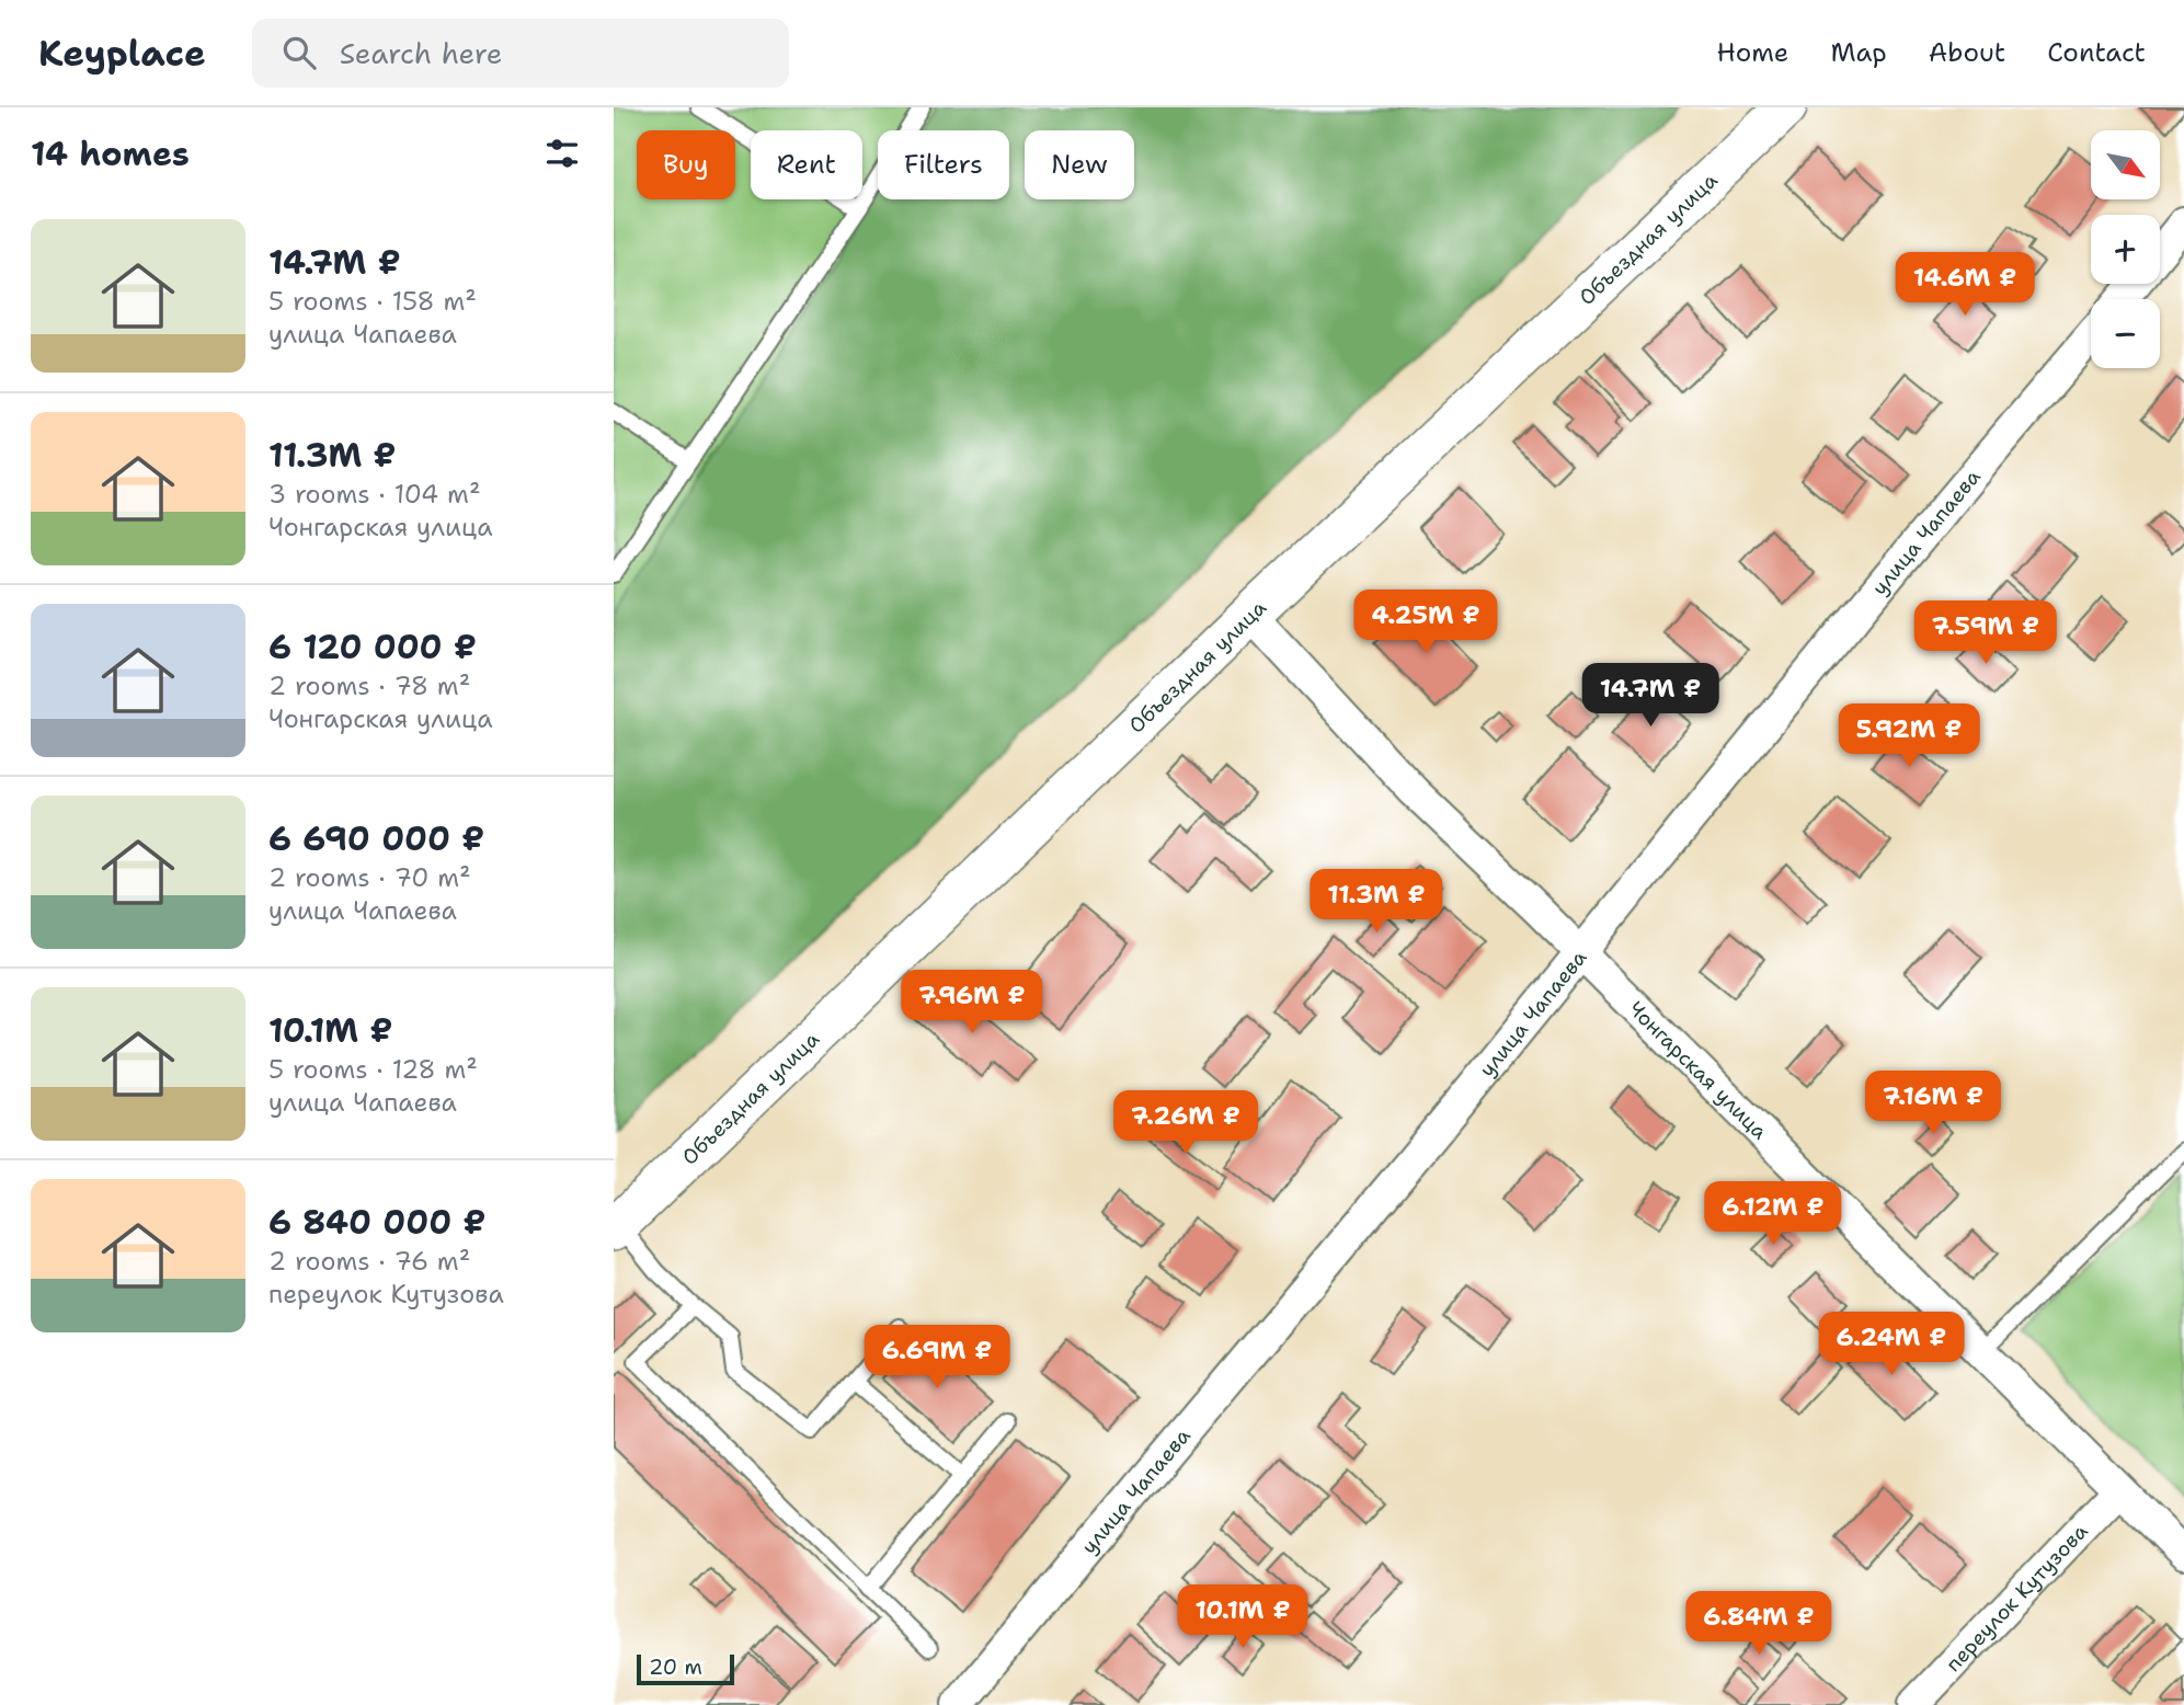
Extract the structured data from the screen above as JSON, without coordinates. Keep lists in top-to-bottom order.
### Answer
{
  "streets": {
    "street": [
      "Объездная улица",
      "улица Чапаева",
      "Чонгарская улица",
      "переулок Кутузова"
    ]
  },
  "crossings": [
    ["Объездная улица", "Чонгарская улица"],
    ["улица Чапаева", "Чонгарская улица"],
    ["Чонгарская улица", "переулок Кутузова"]
  ],
  "scale_bar": "20 m",
  "north": "bottom right",
  "page": {
    "header": "Keyplace",
    "search": "Search here",
    "nav": [
      "Home",
      "Map",
      "About",
      "Contact"
    ],
    "heading": "14 homes",
    "map_buttons": ["+", "−"],
    "chip": [
      "Buy",
      "Rent",
      "Filters",
      "New"
    ],
    "list": [
      {
        "name": "14.7M ₽",
        "note": "5 rooms · 158 m² · улица Чапаева"
      },
      {
        "name": "11.3M ₽",
        "note": "3 rooms · 104 m² · Чонгарская улица"
      },
      {
        "name": "6 120 000 ₽",
        "note": "2 rooms · 78 m² · Чонгарская улица"
      },
      {
        "name": "6 690 000 ₽",
        "note": "2 rooms · 70 m² · улица Чапаева"
      },
      {
        "name": "10.1M ₽",
        "note": "5 rooms · 128 m² · улица Чапаева"
      },
      {
        "name": "6 840 000 ₽",
        "note": "2 rooms · 76 m² · переулок Кутузова"
      }
    ],
    "price": [
      "14.6M ₽",
      "4.25M ₽",
      "7.59M ₽",
      "14.7M ₽",
      "5.92M ₽",
      "11.3M ₽",
      "7.96M ₽",
      "7.16M ₽",
      "7.26M ₽",
      "6.12M ₽",
      "6.24M ₽",
      "6.69M ₽",
      "10.1M ₽",
      "6.84M ₽"
    ],
    "scale": "20 m"
  }
}
